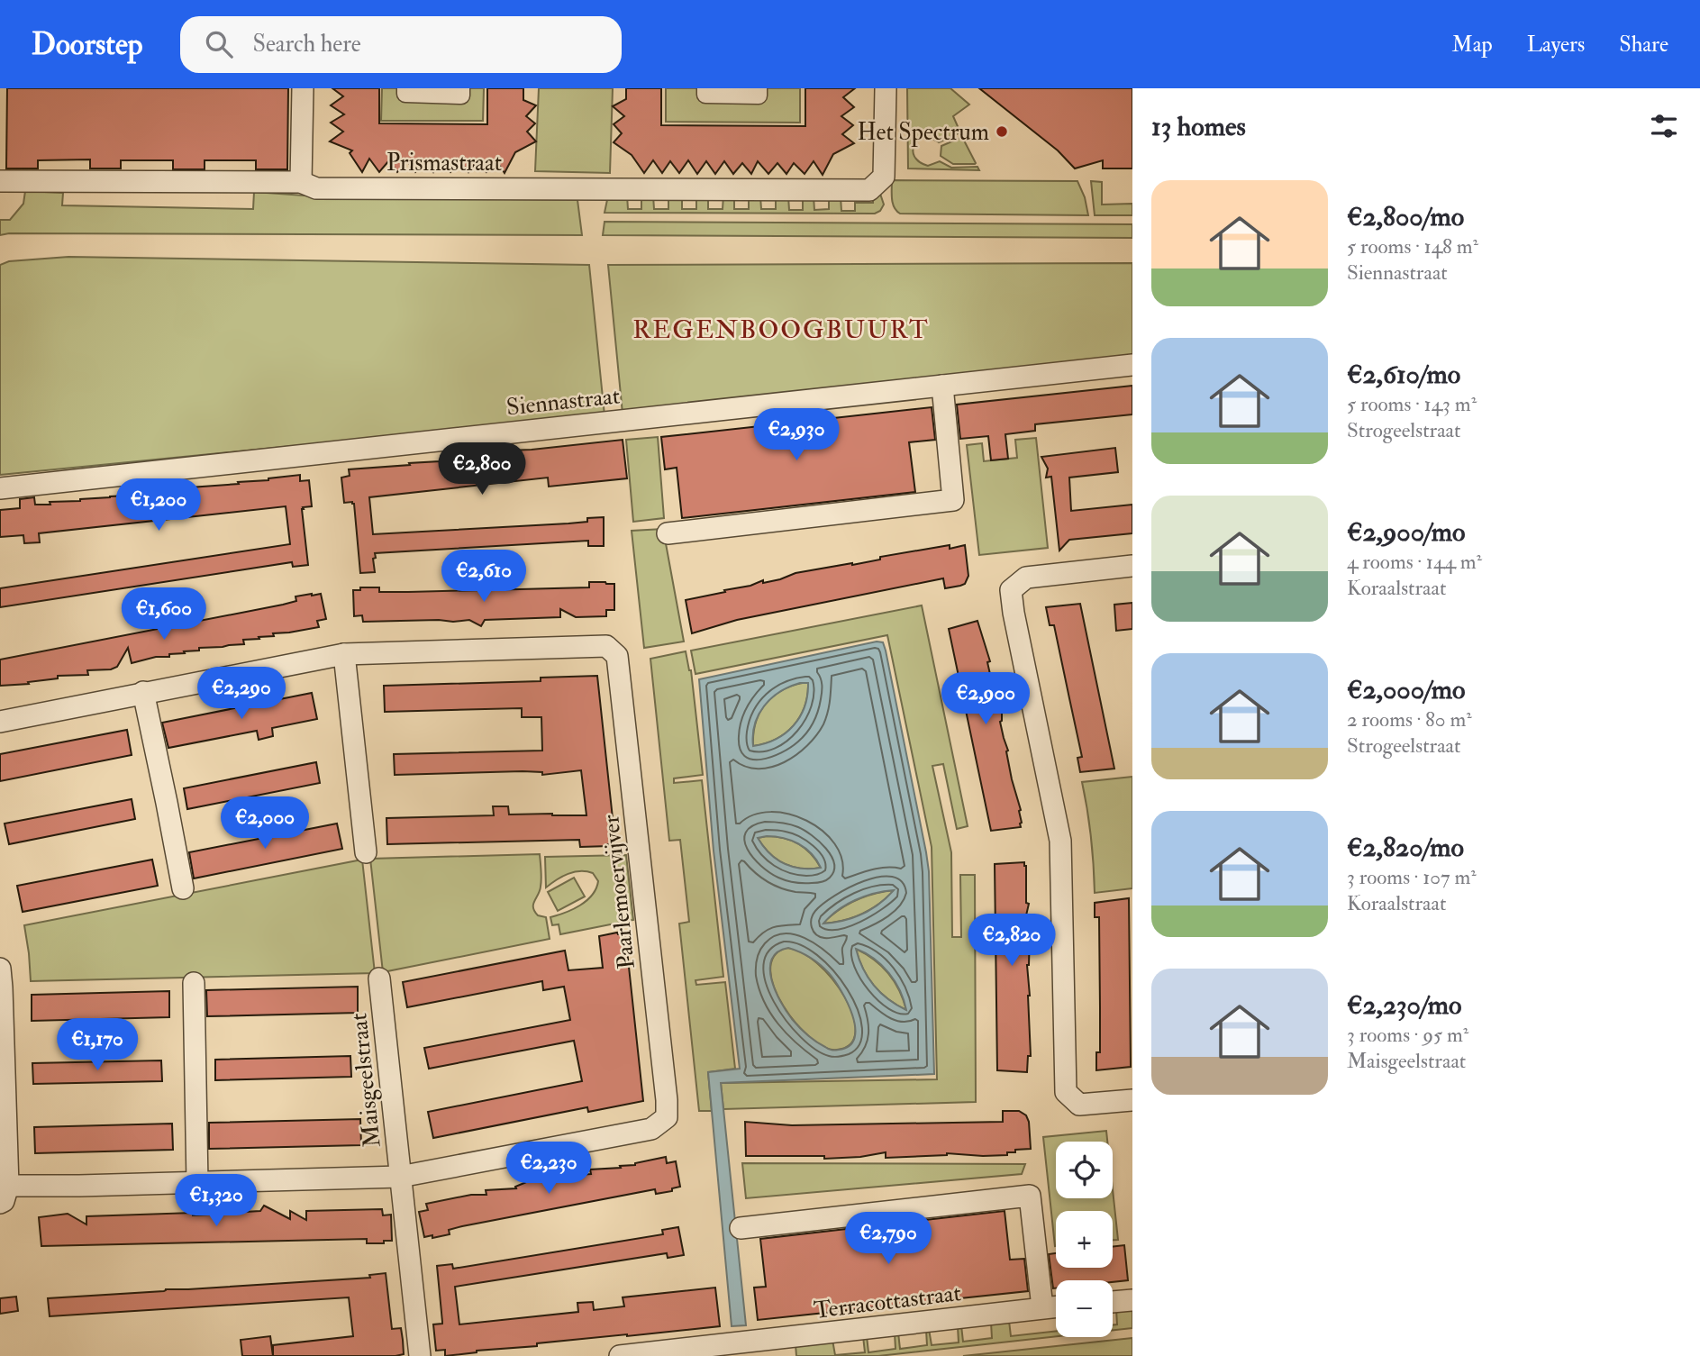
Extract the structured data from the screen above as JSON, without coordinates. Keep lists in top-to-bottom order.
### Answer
{
  "streets": {
    "street": [
      "Prismastraat",
      "Siennastraat",
      "Paarlemoervijver",
      "Maisgeelstraat",
      "Terracottastraat"
    ]
  },
  "crossings": [
    ["Paarlemoervijver", "Maisgeelstraat"]
  ],
  "districts": ["REGENBOOGBUURT"],
  "places": ["Het Spectrum"],
  "page": {
    "header": "Doorstep",
    "search": "Search here",
    "nav": ["Map", "Layers", "Share"],
    "heading": "13 homes",
    "list": [
      {
        "name": "€2,800/mo",
        "note": "5 rooms · 148 m² · Siennastraat"
      },
      {
        "name": "€2,610/mo",
        "note": "5 rooms · 143 m² · Strogeelstraat"
      },
      {
        "name": "€2,900/mo",
        "note": "4 rooms · 144 m² · Koraalstraat"
      },
      {
        "name": "€2,000/mo",
        "note": "2 rooms · 80 m² · Strogeelstraat"
      },
      {
        "name": "€2,820/mo",
        "note": "3 rooms · 107 m² · Koraalstraat"
      },
      {
        "name": "€2,230/mo",
        "note": "3 rooms · 95 m² · Maisgeelstraat"
      }
    ],
    "price": [
      "€2,930",
      "€2,800",
      "€1,200",
      "€2,610",
      "€1,600",
      "€2,290",
      "€2,900",
      "€2,000",
      "€2,820",
      "€1,170",
      "€2,230",
      "€1,320",
      "€2,790"
    ],
    "map_buttons": ["+", "−"]
  }
}
